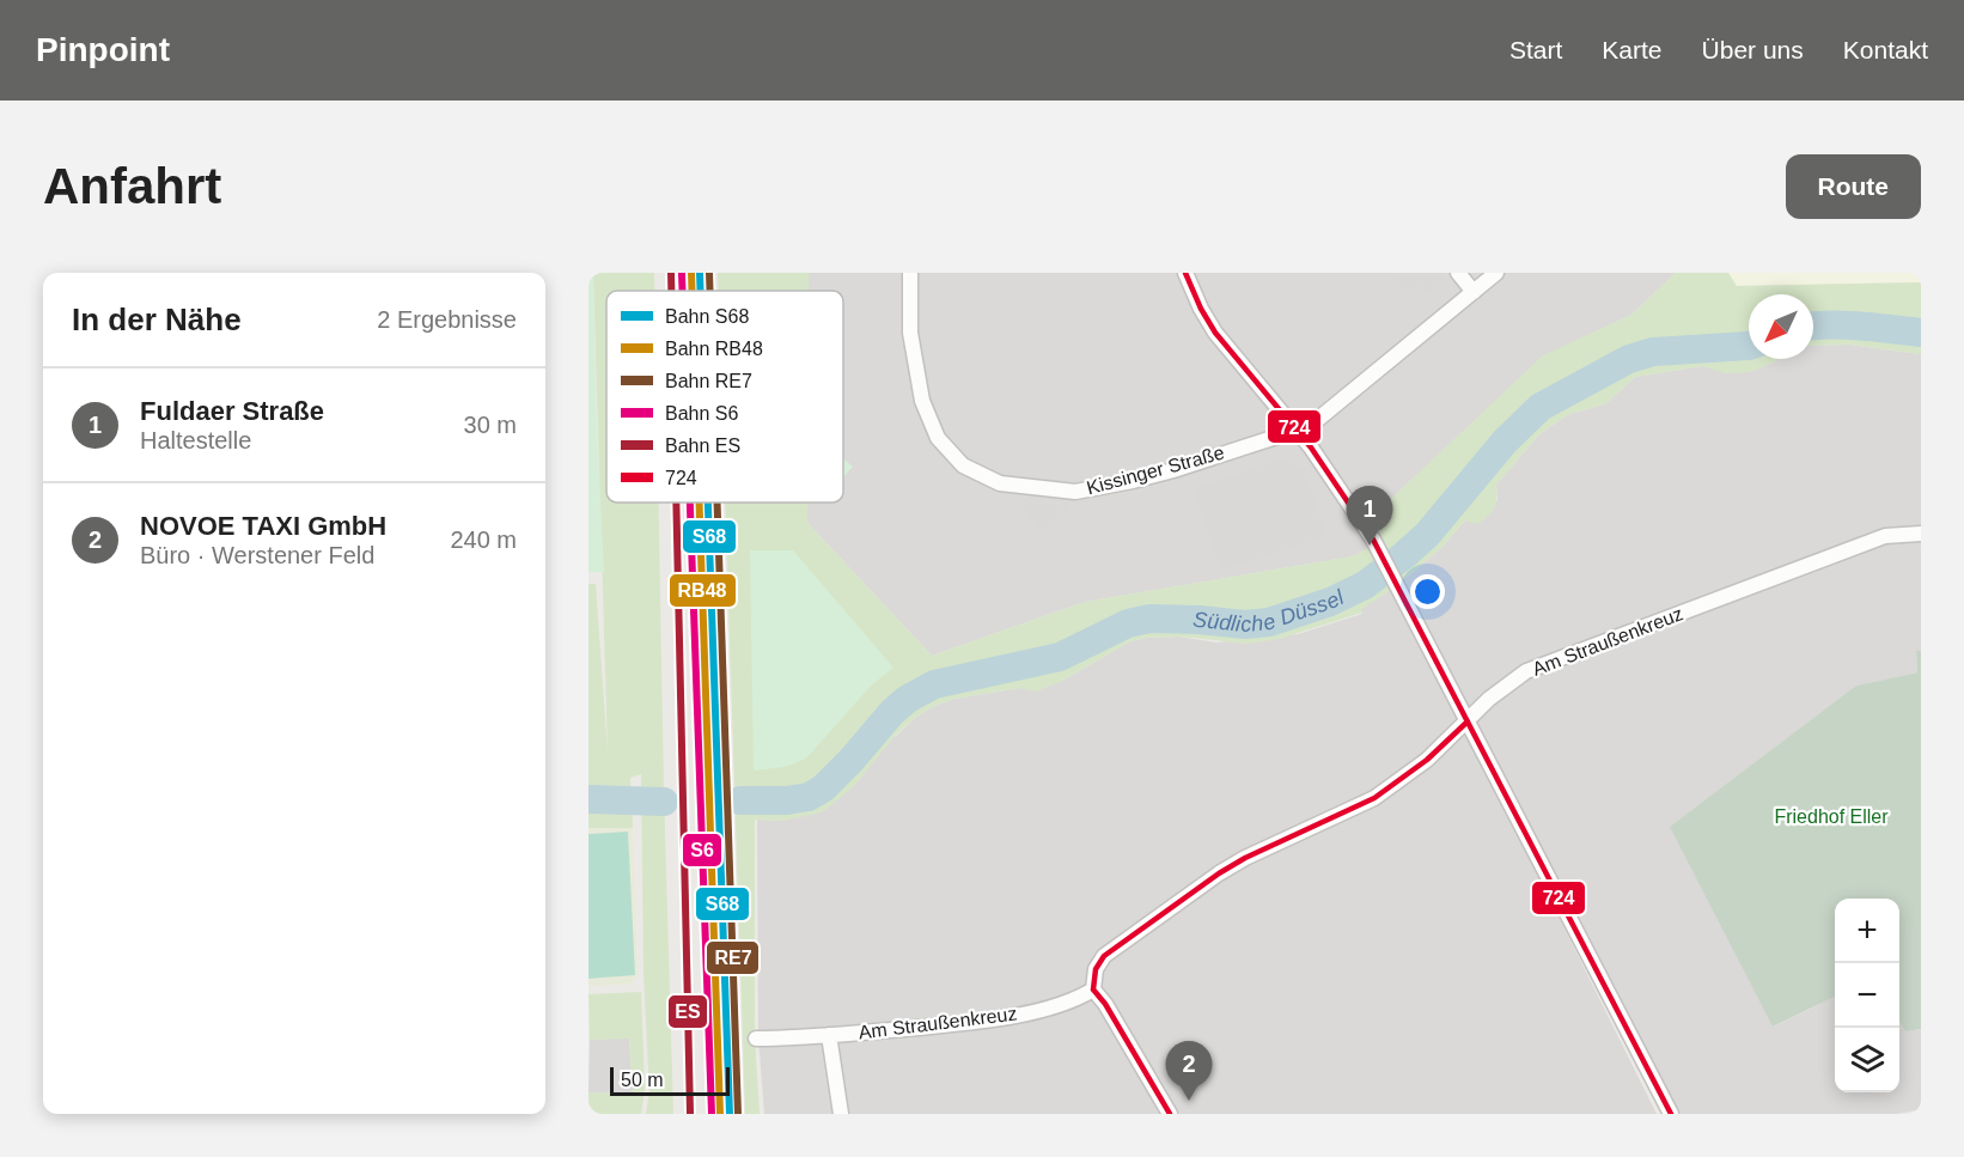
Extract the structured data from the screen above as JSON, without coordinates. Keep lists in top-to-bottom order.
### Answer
{
  "streets": {
    "street": ["Kissinger Straße", "Am Straußenkreuz"]
  },
  "water": ["Südliche Düssel"],
  "parks": ["Friedhof Eller"],
  "lines": [
    "rail line S68",
    "rail line RB48",
    "rail line RE7",
    "rail line ES",
    "transit line 724",
    "rail line S6"
  ],
  "legend": [
    "Bahn S68",
    "Bahn RB48",
    "Bahn RE7",
    "Bahn S6",
    "Bahn ES",
    "724"
  ],
  "scale_bar": "50 m",
  "north": "bottom left",
  "page": {
    "header": "Pinpoint",
    "nav": [
      "Start",
      "Karte",
      "Über uns",
      "Kontakt"
    ],
    "buttons": "Route",
    "title": "Anfahrt",
    "heading": ["In der Nähe", "2 Ergebnisse"],
    "list": [
      {
        "mark": "1",
        "name": "Fuldaer Straße",
        "note": "Haltestelle",
        "value": "30 m"
      },
      {
        "mark": "2",
        "name": "NOVOE TAXI GmbH",
        "note": "Büro · Werstener Feld",
        "value": "240 m"
      }
    ],
    "pins": ["1", "2"],
    "map_buttons": ["+", "−"],
    "scale": "50 m"
  }
}
